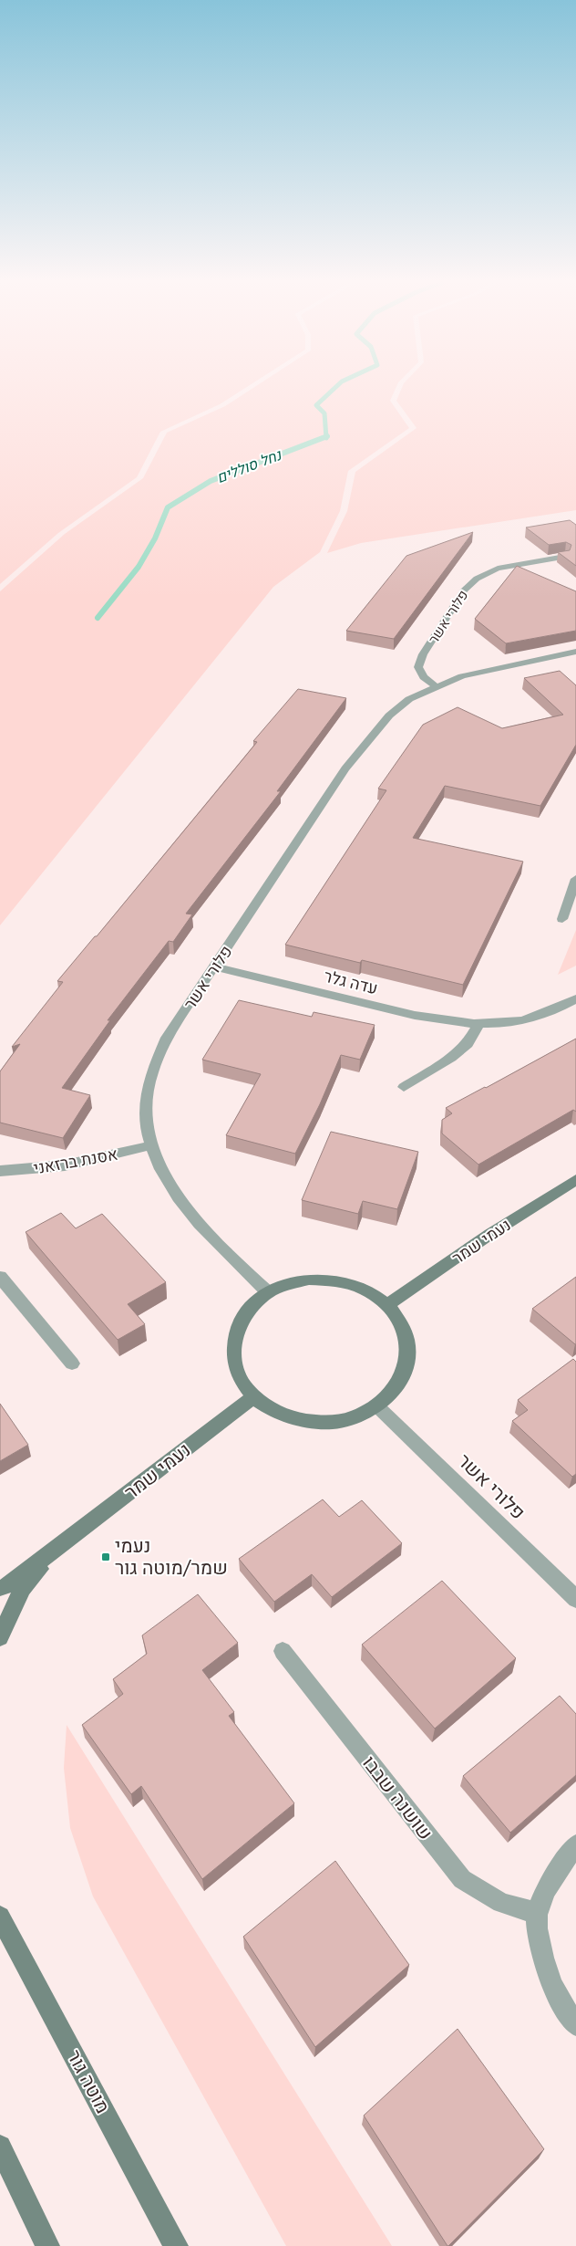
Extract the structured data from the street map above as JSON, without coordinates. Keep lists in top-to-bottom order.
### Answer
{
  "streets": {
    "street": [
      "פלורי אשר",
      "עדה גלר",
      "אסנת ברזאני",
      "נעמי שמר",
      "שושנה שבבו",
      "מוטה גור"
    ]
  },
  "crossings": [
    ["פלורי אשר", "עדה גלר"],
    ["פלורי אשר", "אסנת ברזאני"],
    ["פלורי אשר", "נעמי שמר"]
  ],
  "water": ["נחל סוללים"],
  "places": {
    "transit": ["נעמי שמר/מוטה גור"]
  }
}
